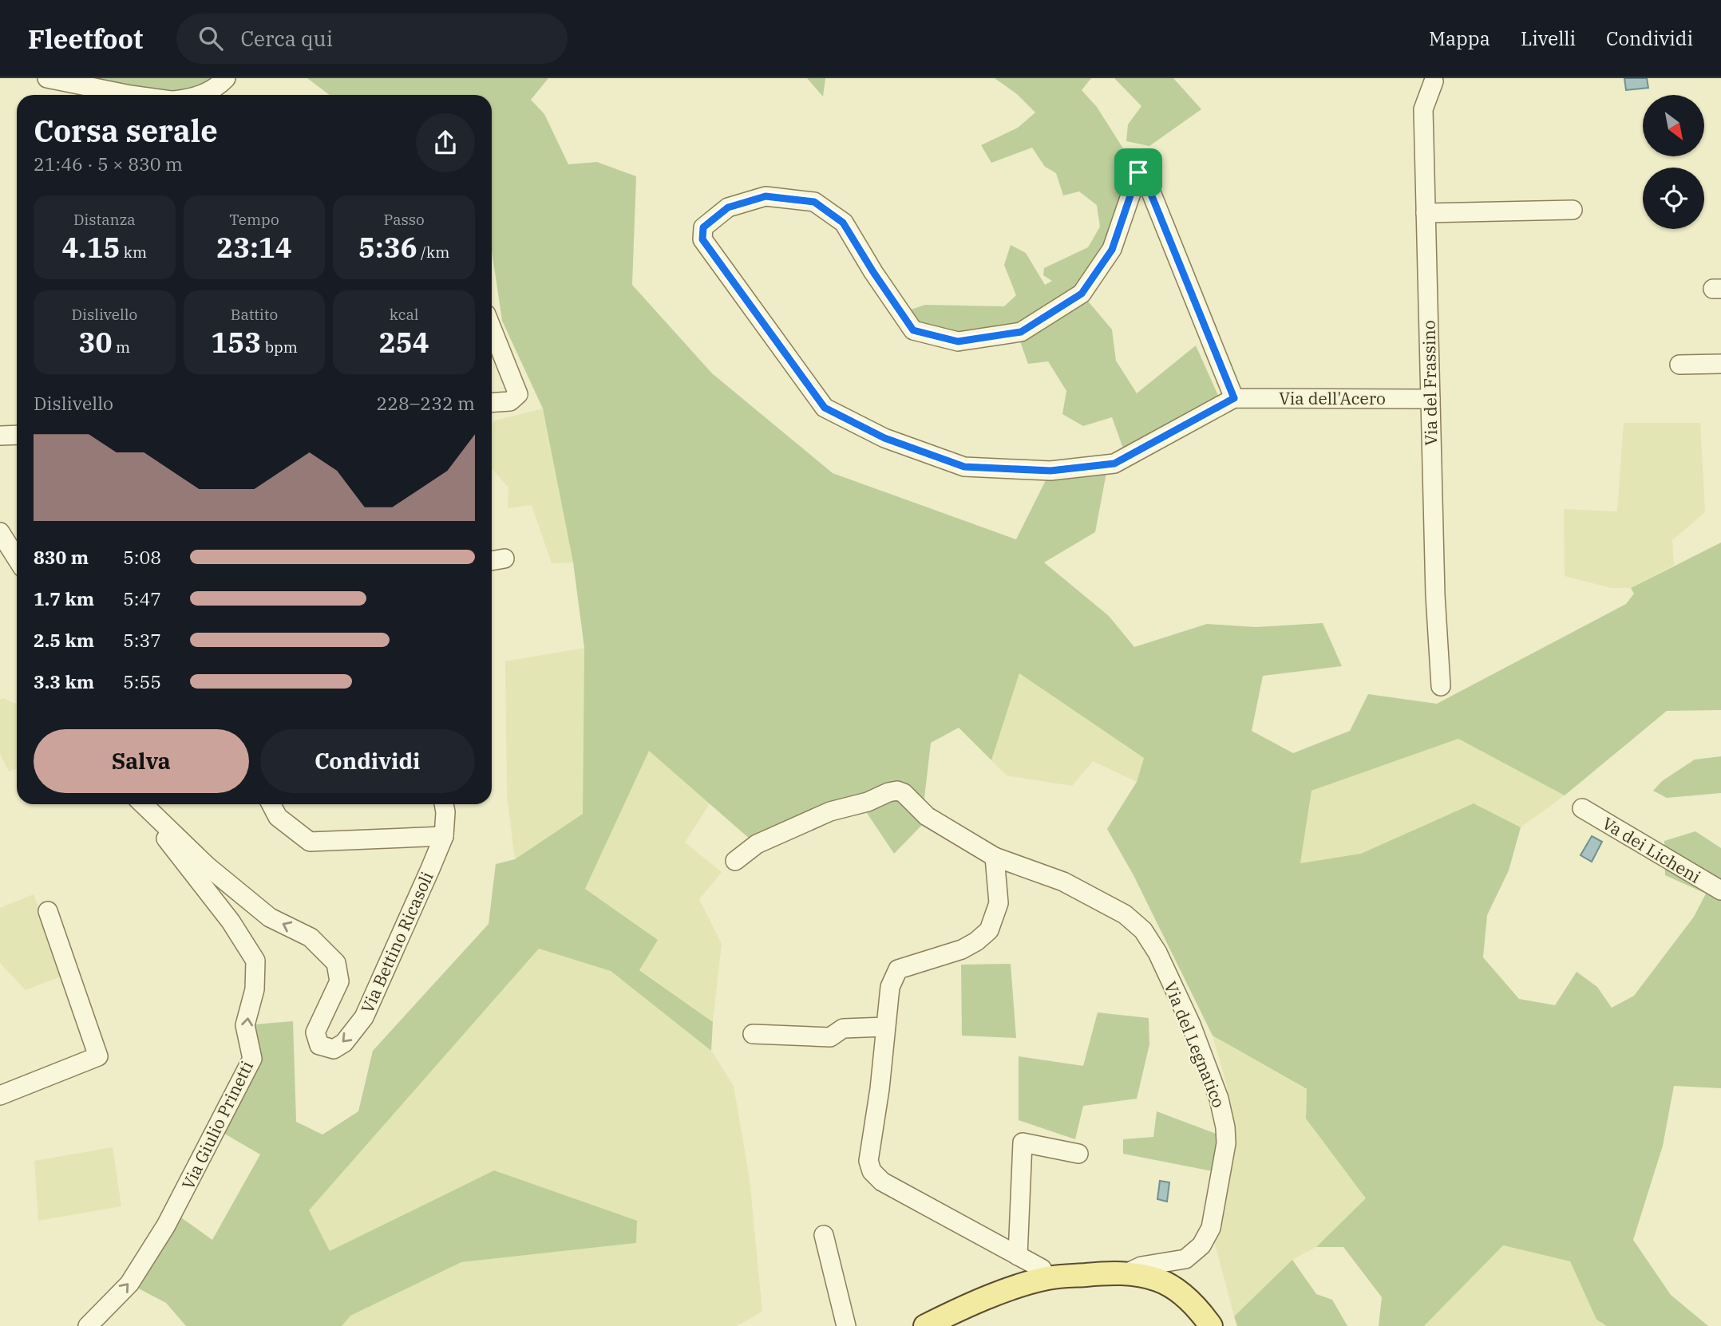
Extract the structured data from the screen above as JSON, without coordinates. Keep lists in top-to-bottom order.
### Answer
{
  "streets": {
    "street": [
      "Via del Frassino",
      "Via dell'Acero",
      "Va dei Licheni",
      "Via Bettino Ricasoli",
      "Via del Legnatico",
      "Via Giulio Prinetti"
    ]
  },
  "crossings": [
    ["Via del Frassino", "Via dell'Acero"]
  ],
  "one_way": ["Via Giulio Prinetti"],
  "north": "bottom right",
  "page": {
    "header": "Fleetfoot",
    "search": "Cerca qui",
    "nav": ["Mappa", "Livelli", "Condividi"],
    "heading": ["Corsa serale", "21:46 · 5 × 830 m"],
    "stats": [
      ["Distanza", "4.15 km"],
      ["Tempo", "23:14"],
      ["Passo", "5:36 /km"],
      ["Dislivello", "30 m"],
      ["Battito", "153 bpm"],
      ["kcal", "254"]
    ],
    "chart": ["Dislivello", "228–232 m"],
    "list": [
      {
        "name": "830 m",
        "note": "5:08"
      },
      {
        "name": "1.7 km",
        "note": "5:47"
      },
      {
        "name": "2.5 km",
        "note": "5:37"
      },
      {
        "name": "3.3 km",
        "note": "5:55"
      }
    ],
    "buttons": ["Salva", "Condividi"]
  }
}
